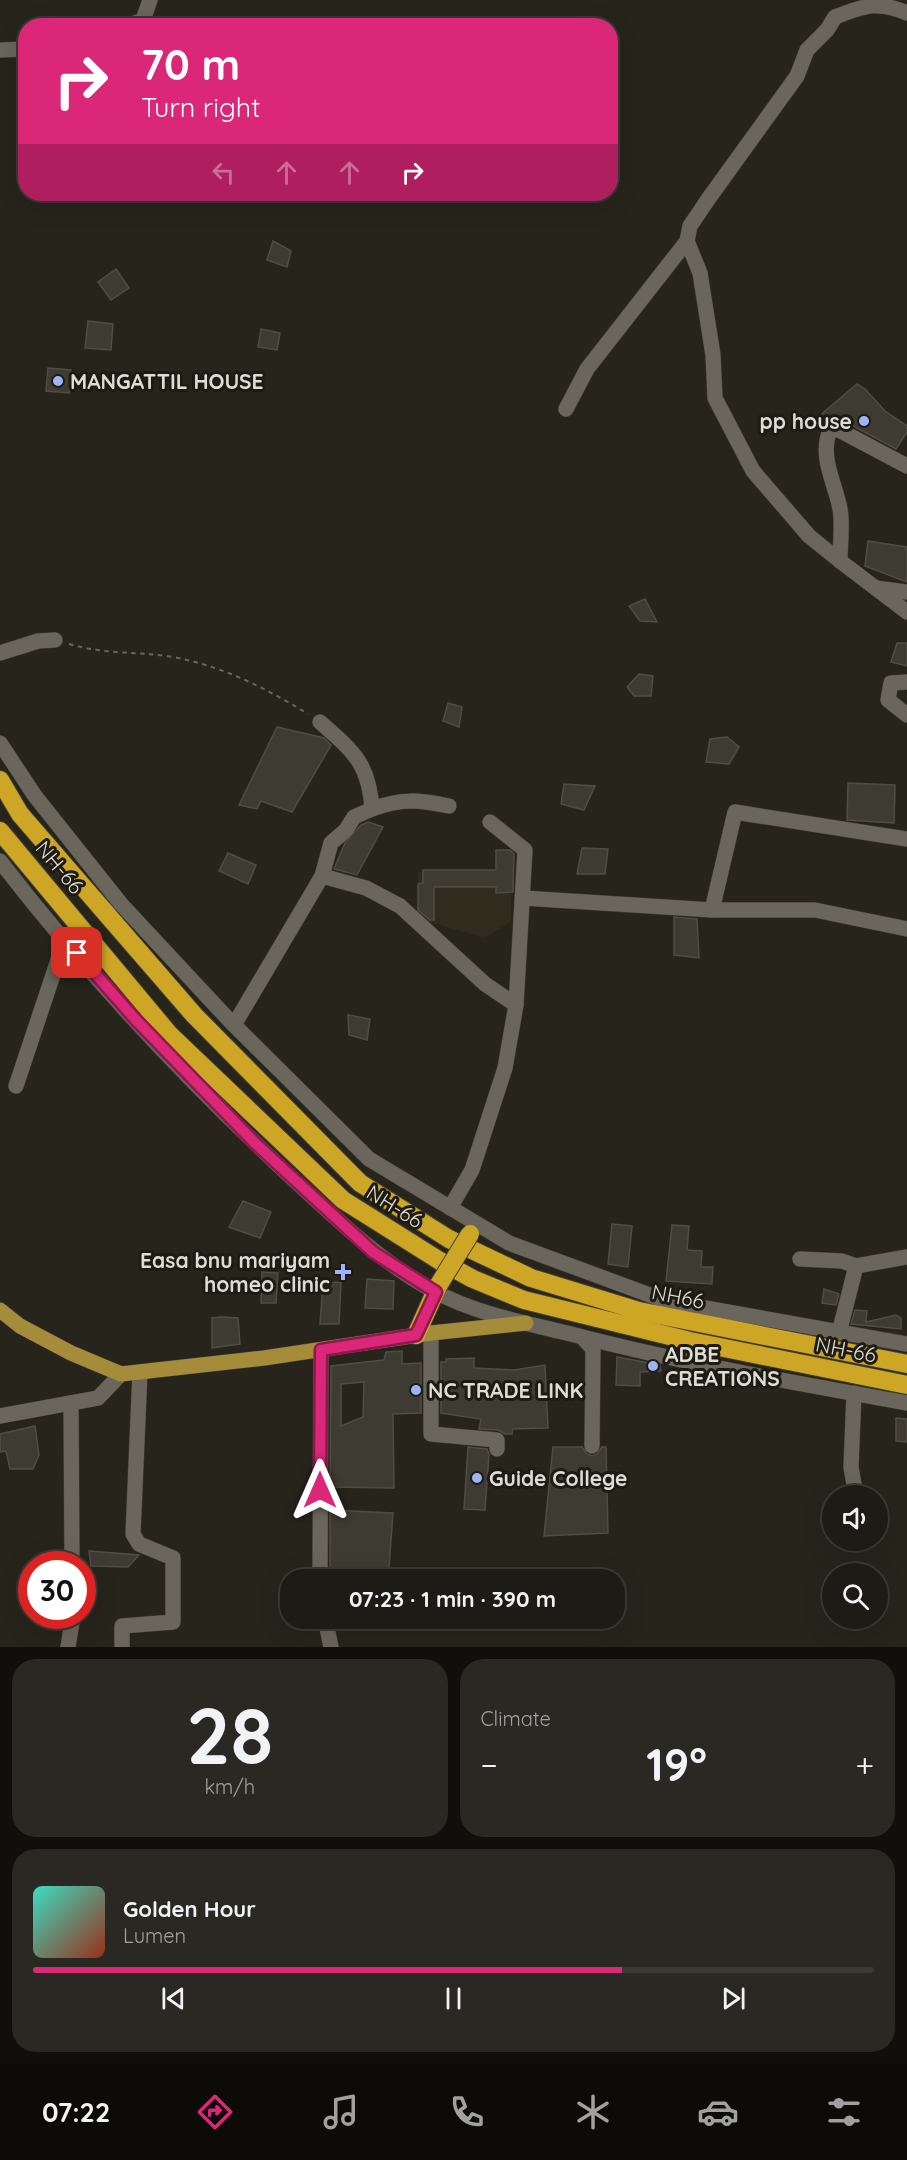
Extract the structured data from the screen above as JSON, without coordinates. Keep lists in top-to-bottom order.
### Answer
{
  "streets": {
    "highway": ["NH-66", "NH66"]
  },
  "places": {
    "other": [
      "MANGATTIL HOUSE",
      "pp house",
      "ADBE CREATIONS",
      "NC TRADE LINK",
      "Guide College"
    ],
    "health": ["Easa bnu mariyam homeo clinic"]
  },
  "page": {
    "turn": ["70 m", "Turn right"],
    "limit": "30",
    "trip": "07:23 · 1 min · 390 m",
    "tile": [
      ["28", "km/h"],
      "Climate"
    ],
    "heat": ["−", "19°", "+"],
    "song": ["Golden Hour", "Lumen"],
    "tabs": "07:22"
  }
}
